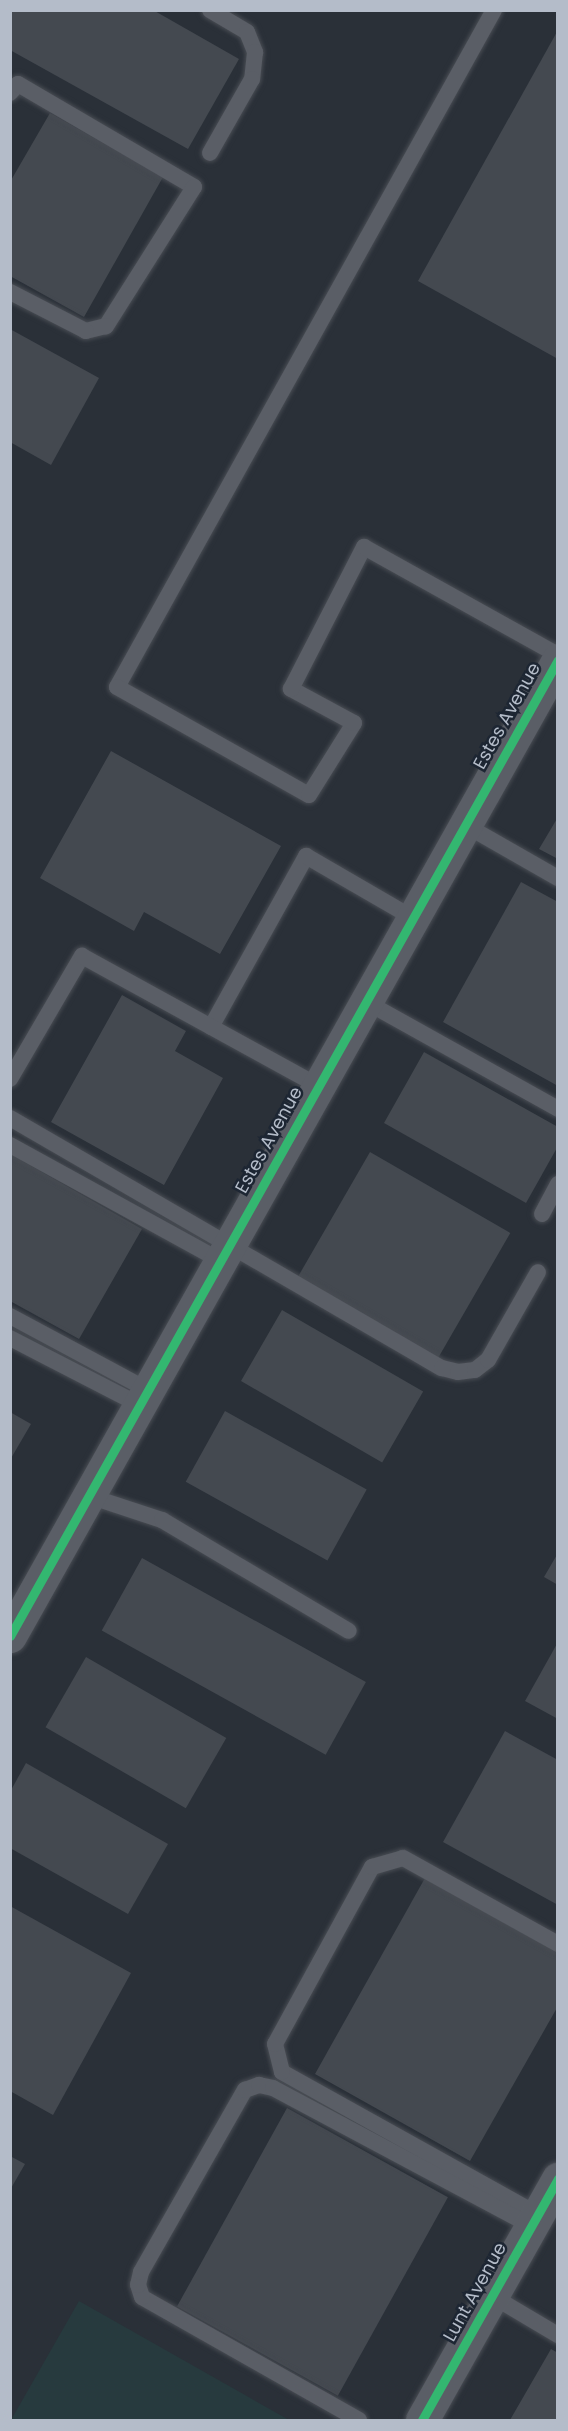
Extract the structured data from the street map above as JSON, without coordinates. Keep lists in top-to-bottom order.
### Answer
{
  "streets": {
    "street": ["Estes Avenue", "Lunt Avenue"]
  }
}
